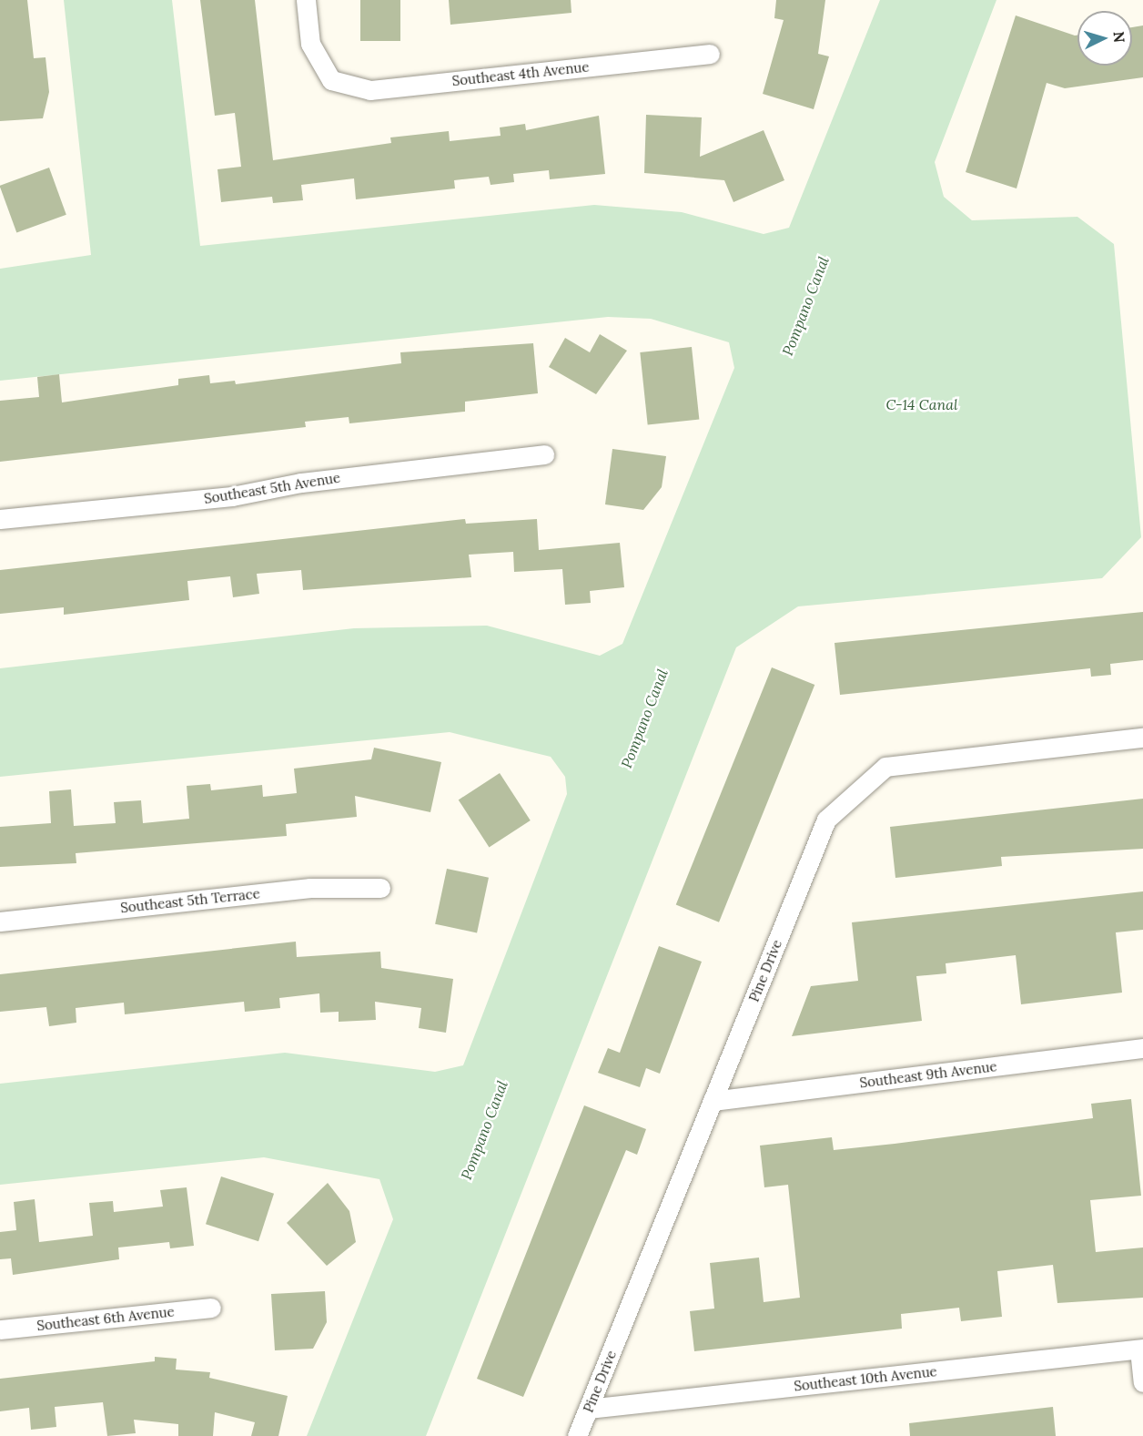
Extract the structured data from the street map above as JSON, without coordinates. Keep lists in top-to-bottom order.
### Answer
{
  "streets": {
    "street": [
      "Southeast 4th Avenue",
      "Southeast 5th Avenue",
      "Southeast 5th Terrace",
      "Pine Drive",
      "Southeast 9th Avenue",
      "Southeast 6th Avenue",
      "Southeast 10th Avenue"
    ]
  },
  "crossings": [
    ["Pine Drive", "Southeast 9th Avenue"],
    ["Pine Drive", "Southeast 10th Avenue"]
  ],
  "water": ["Pompano Canal", "C-14 Canal"],
  "north": "right"
}
